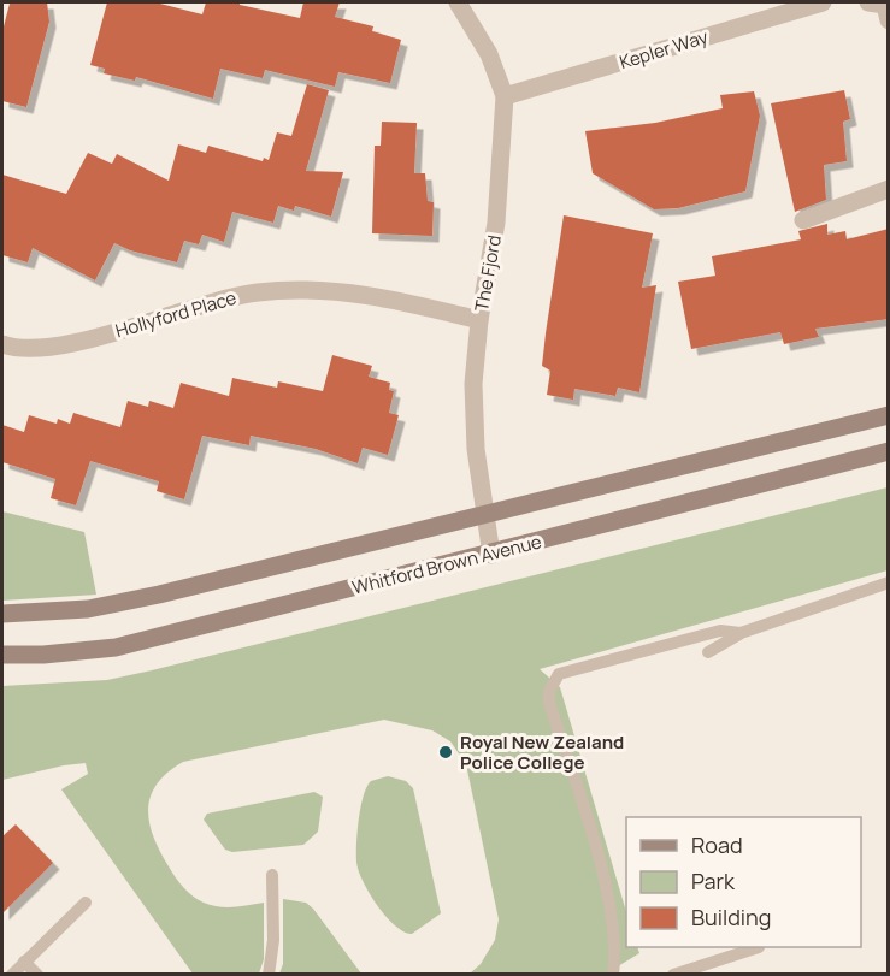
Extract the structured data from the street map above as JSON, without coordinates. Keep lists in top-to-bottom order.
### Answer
{
  "streets": {
    "main road": ["Whitford Brown Avenue"],
    "street": ["Kepler Way", "The Fjord", "Hollyford Place"]
  },
  "crossings": [
    ["Kepler Way", "The Fjord"],
    ["The Fjord", "Hollyford Place"],
    ["The Fjord", "Whitford Brown Avenue"]
  ],
  "places": ["Royal New Zealand Police College"],
  "legend": ["Road", "Park", "Building"]
}
